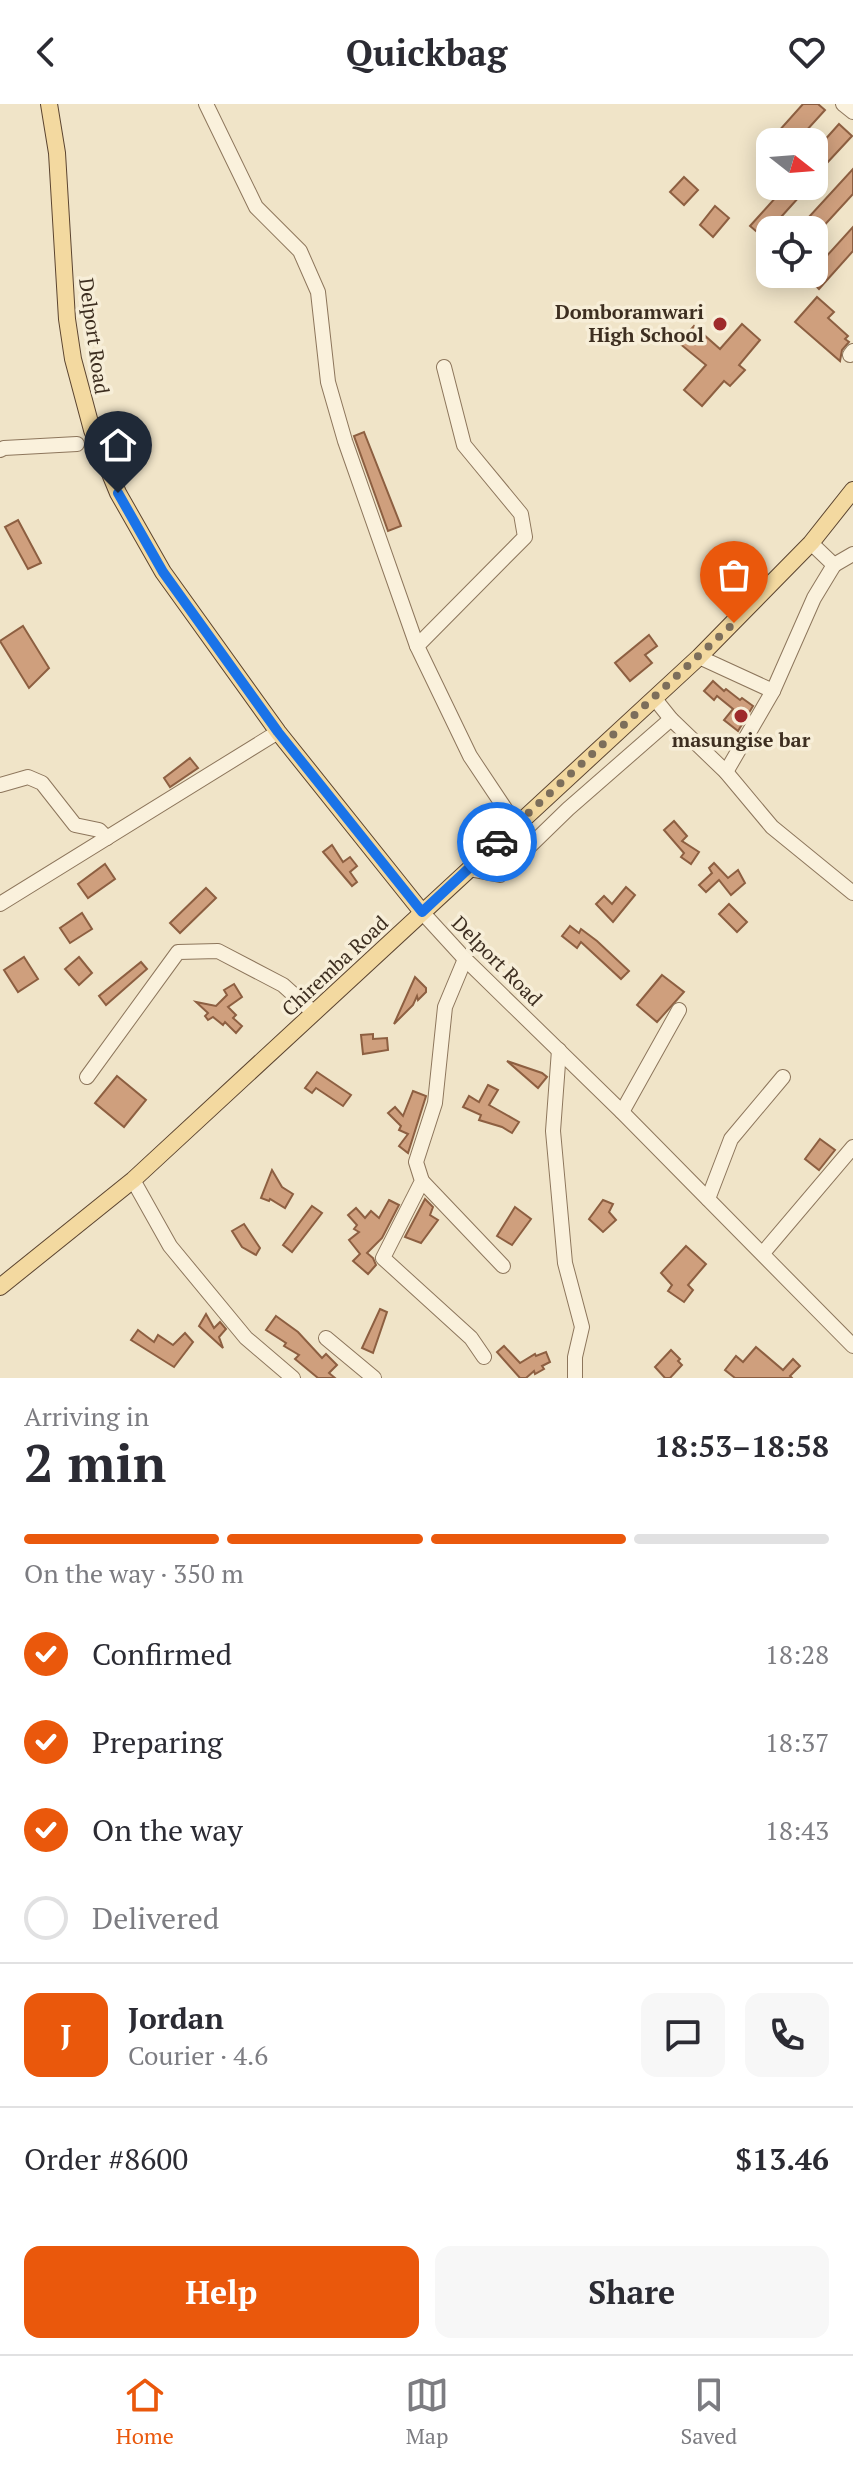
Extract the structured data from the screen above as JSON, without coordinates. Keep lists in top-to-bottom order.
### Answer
{
  "streets": {
    "main road": ["Delport Road", "Chiremba Road"]
  },
  "crossings": [
    ["Delport Road", "Chiremba Road"]
  ],
  "places": ["Domboramwari High School", "masungise bar"],
  "north": "right",
  "page": {
    "header": "Quickbag",
    "heading": ["2 min", "Arriving in", "18:53–18:58"],
    "panel": [
      "Jordan",
      "Courier · 4.6",
      "Order #8600",
      "$13.46"
    ],
    "bar": "On the way · 350 m",
    "list": [
      ["Confirmed", "18:28"],
      ["Preparing", "18:37"],
      ["On the way", "18:43"],
      "Delivered"
    ],
    "round": "J",
    "buttons": ["Help", "Share"],
    "tabs": ["Home", "Map", "Saved"]
  }
}
